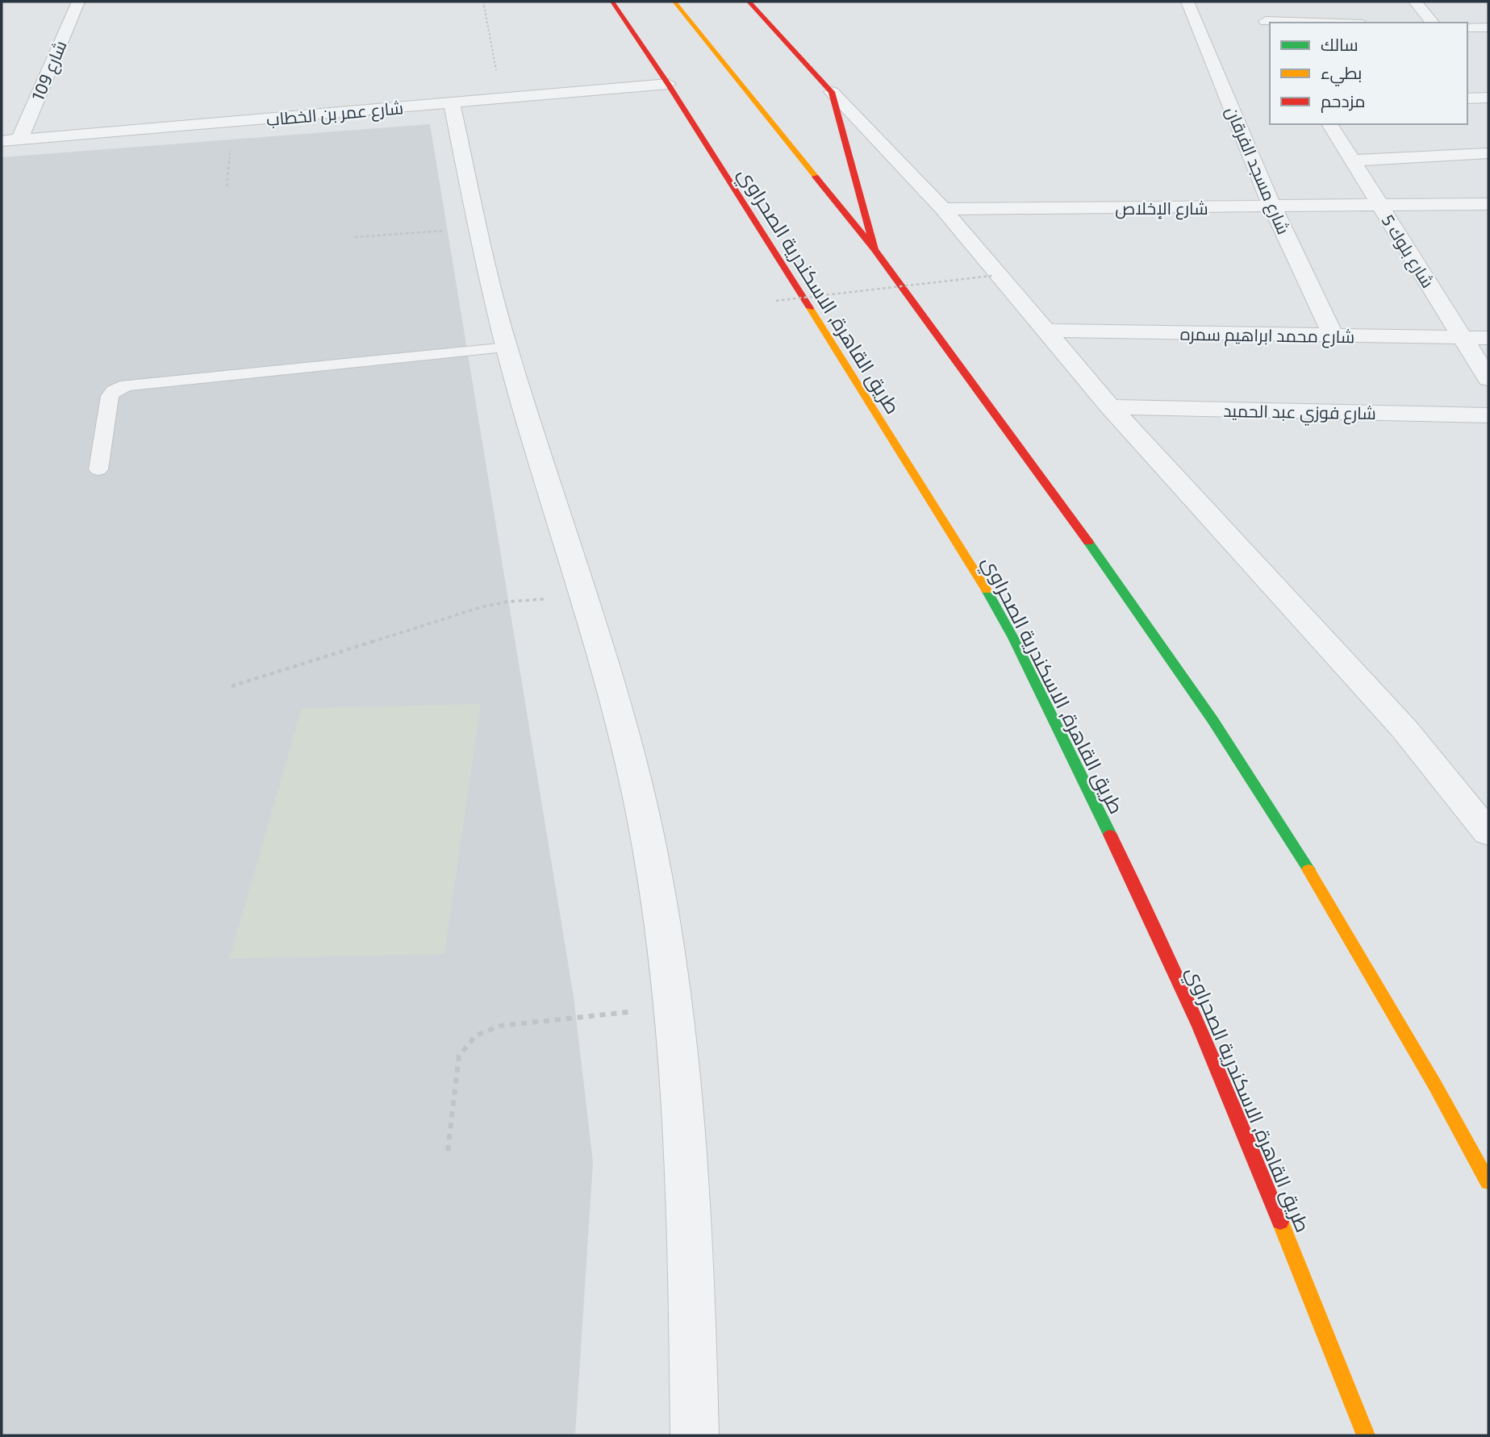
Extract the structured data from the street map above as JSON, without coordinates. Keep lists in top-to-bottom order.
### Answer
{
  "streets": {
    "main road": ["طريق القاهرة, الاسكندرية الصحراوي"],
    "street": [
      "شارع 109",
      "شارع عمر بن الخطاب",
      "شارع مسجد الفرقان",
      "شارع الإخلاص",
      "شارع بلوك 5",
      "شارع محمد ابراهيم سمره",
      "شارع فوزي عبد الحميد"
    ]
  },
  "crossings": [
    ["شارع 109", "شارع عمر بن الخطاب"],
    ["شارع عمر بن الخطاب", "طريق القاهرة, الاسكندرية الصحراوي"],
    ["شارع مسجد الفرقان", "شارع الإخلاص"],
    ["شارع مسجد الفرقان", "شارع محمد ابراهيم سمره"],
    ["شارع الإخلاص", "شارع بلوك 5"],
    ["شارع بلوك 5", "شارع محمد ابراهيم سمره"]
  ],
  "legend": ["سالك", "بطيء", "مزدحم"]
}
